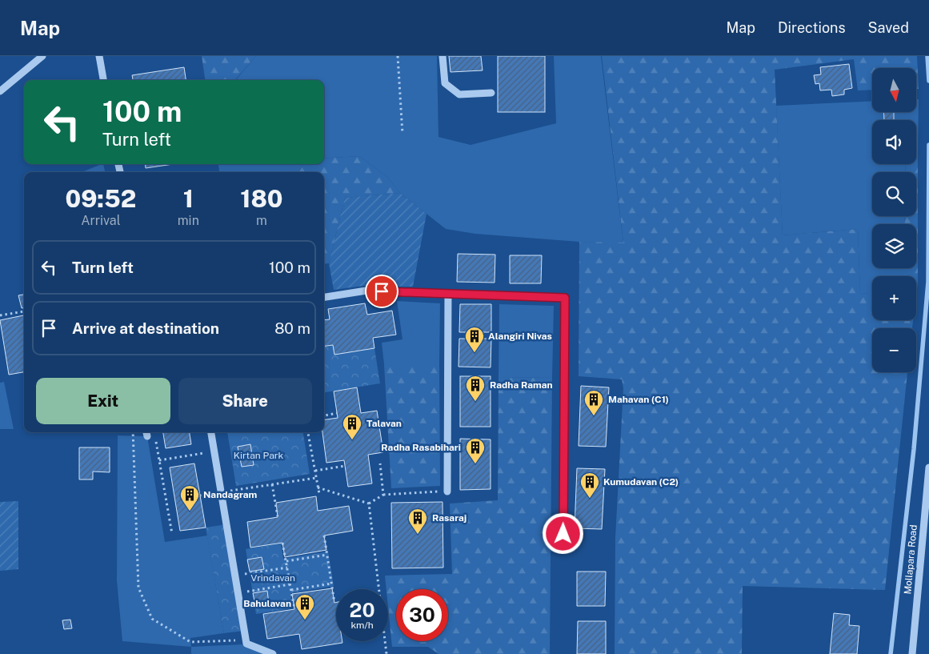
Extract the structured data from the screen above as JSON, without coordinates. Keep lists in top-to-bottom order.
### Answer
{
  "streets": {
    "street": ["Mollapara Road"]
  },
  "parks": ["Kirtan Park", "Vrindavan"],
  "places": {
    "building": [
      "Alangiri Nivas",
      "Radha Raman",
      "Mahavan (C1)",
      "Talavan",
      "Radha Rasabihari",
      "Kumudavan (C2)",
      "Nandagram",
      "Rasaraj",
      "Bahulavan"
    ]
  },
  "north": "bottom",
  "page": {
    "header": "Map",
    "nav": ["Map", "Directions", "Saved"],
    "map_buttons": ["+", "−"],
    "turn": ["100 m", "Turn left"],
    "eta": [
      "09:52",
      "Arrival",
      "1",
      "min",
      "180",
      "m"
    ],
    "list": [
      {
        "name": "Turn left",
        "value": "100 m"
      },
      {
        "name": "Arrive at destination",
        "value": "80 m"
      }
    ],
    "buttons": ["Exit", "Share"],
    "speed": "20 km/h",
    "limit": "30"
  }
}
